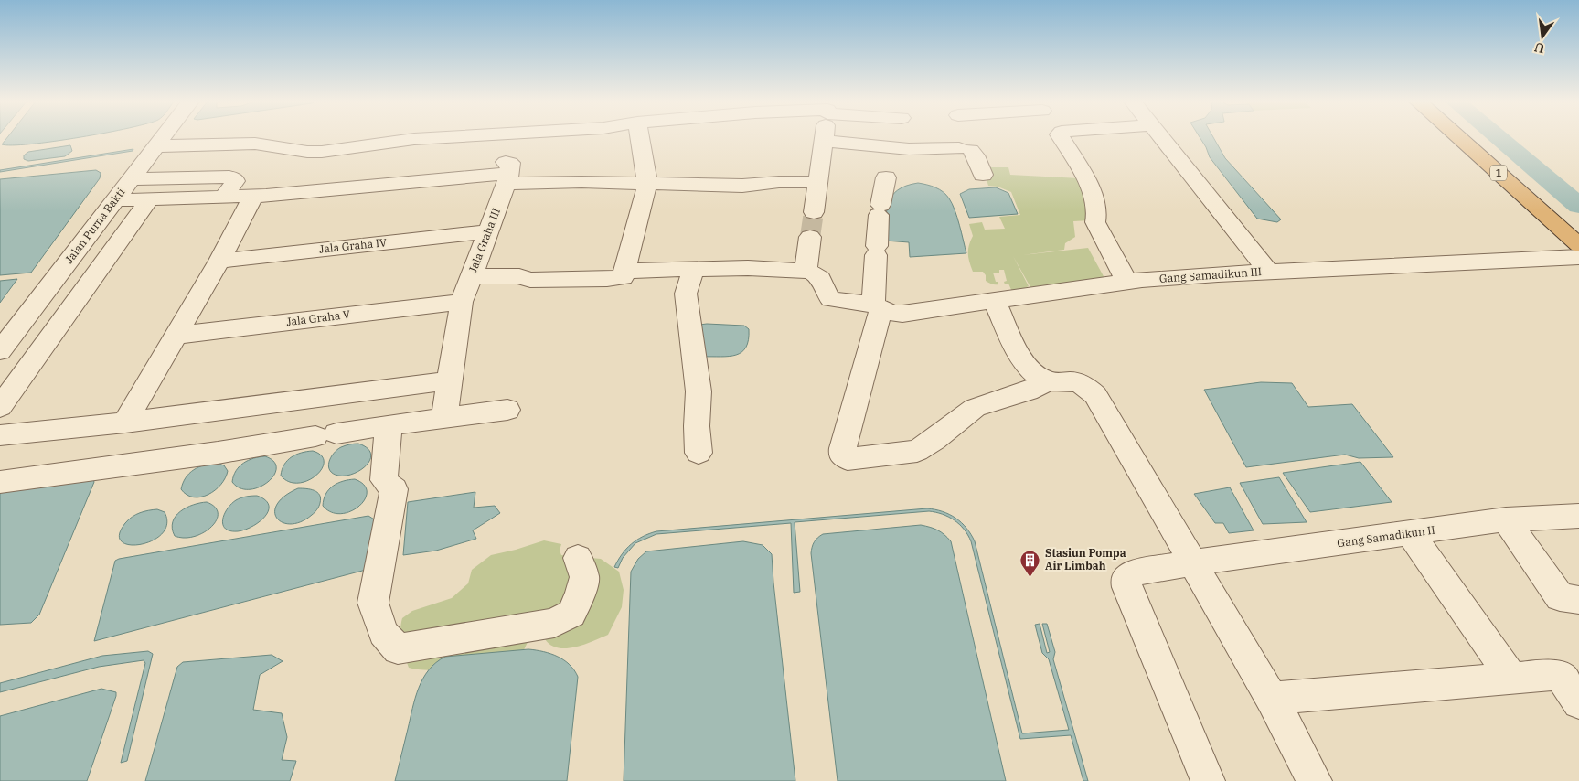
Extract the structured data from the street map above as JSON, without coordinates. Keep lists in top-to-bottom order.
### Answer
{
  "streets": {
    "highway": ["1"],
    "street": [
      "Jalan Purna Bakti",
      "Jala Graha III",
      "Jala Graha IV",
      "Gang Samadikun III",
      "Jala Graha V",
      "Gang Samadikun II"
    ]
  },
  "crossings": [
    ["Jala Graha III", "Jala Graha IV"],
    ["Jala Graha III", "Jala Graha V"]
  ],
  "places": {
    "building": ["Stasiun Pompa Air Limbah"]
  },
  "north": "bottom"
}
